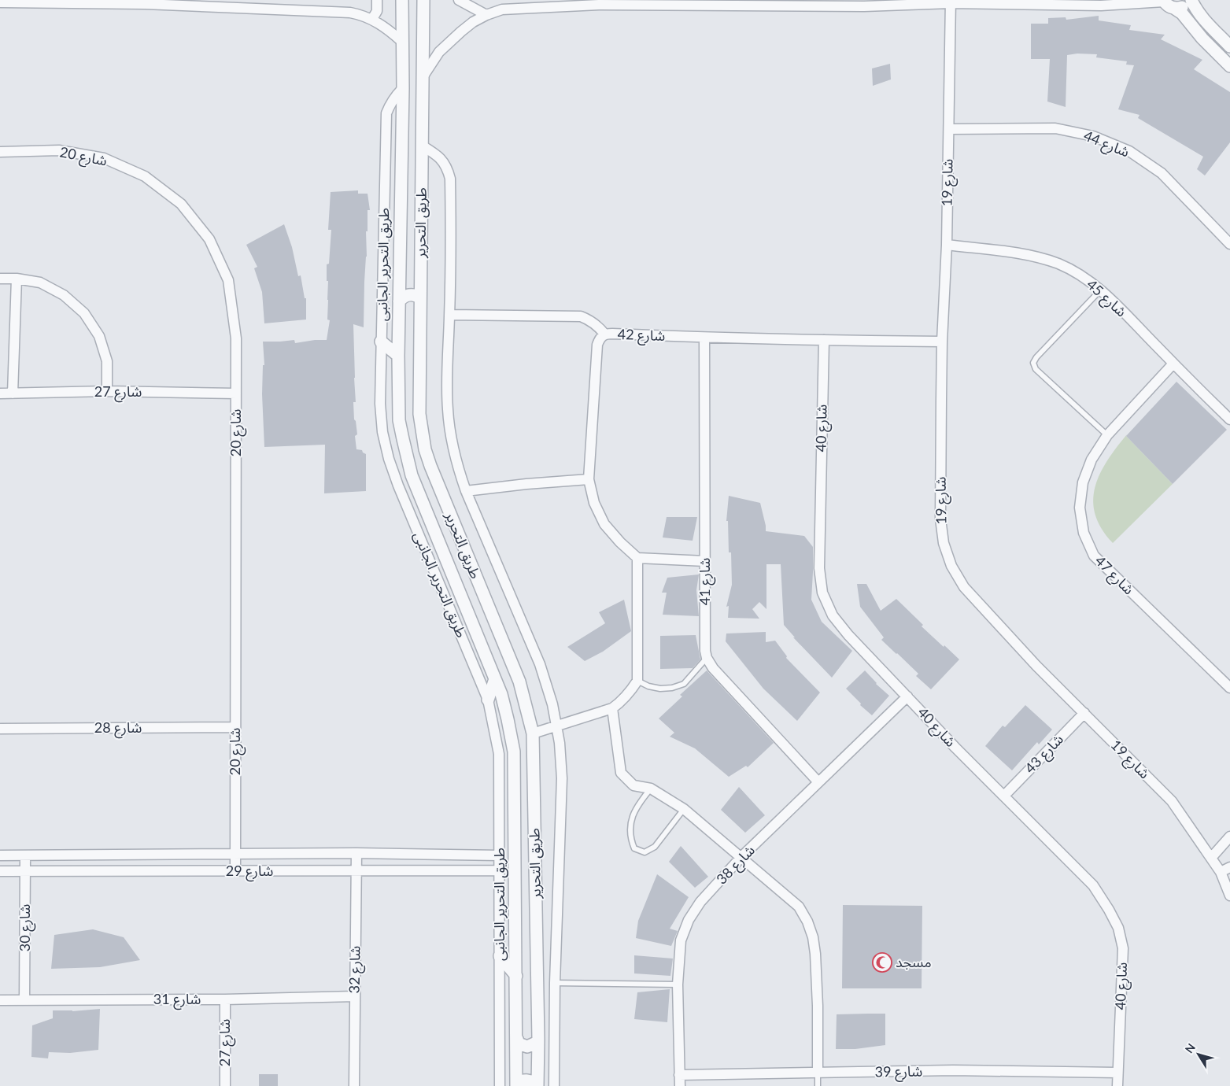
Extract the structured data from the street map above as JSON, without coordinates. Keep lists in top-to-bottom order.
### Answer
{
  "streets": {
    "street": [
      "شارع 44",
      "شارع 20",
      "شارع 19",
      "طريق التحرير",
      "طريق التحرير الجانبى",
      "شارع 45",
      "شارع 42",
      "شارع 27",
      "شارع 40",
      "شارع 47",
      "شارع 41",
      "شارع 28",
      "شارع 43",
      "شارع 38",
      "شارع 29",
      "شارع 30",
      "شارع 32",
      "شارع 31",
      "شارع 39"
    ]
  },
  "crossings": [
    ["شارع 44", "شارع 19"],
    ["شارع 20", "شارع 27"],
    ["شارع 20", "شارع 28"],
    ["شارع 20", "شارع 29"],
    ["شارع 19", "شارع 45"],
    ["شارع 19", "شارع 42"],
    ["شارع 19", "شارع 43"],
    ["طريق التحرير", "طريق التحرير الجانبى"],
    ["طريق التحرير الجانبى", "شارع 29"],
    ["شارع 45", "شارع 47"],
    ["شارع 42", "شارع 40"],
    ["شارع 42", "شارع 41"],
    ["شارع 27", "شارع 31"],
    ["شارع 40", "شارع 43"],
    ["شارع 40", "شارع 38"],
    ["شارع 40", "شارع 39"],
    ["شارع 38", "شارع 39"],
    ["شارع 29", "شارع 30"],
    ["شارع 29", "شارع 32"],
    ["شارع 30", "شارع 31"],
    ["شارع 32", "شارع 31"]
  ],
  "places": {
    "mosque": ["مسجد"]
  },
  "north": "top left"
}
